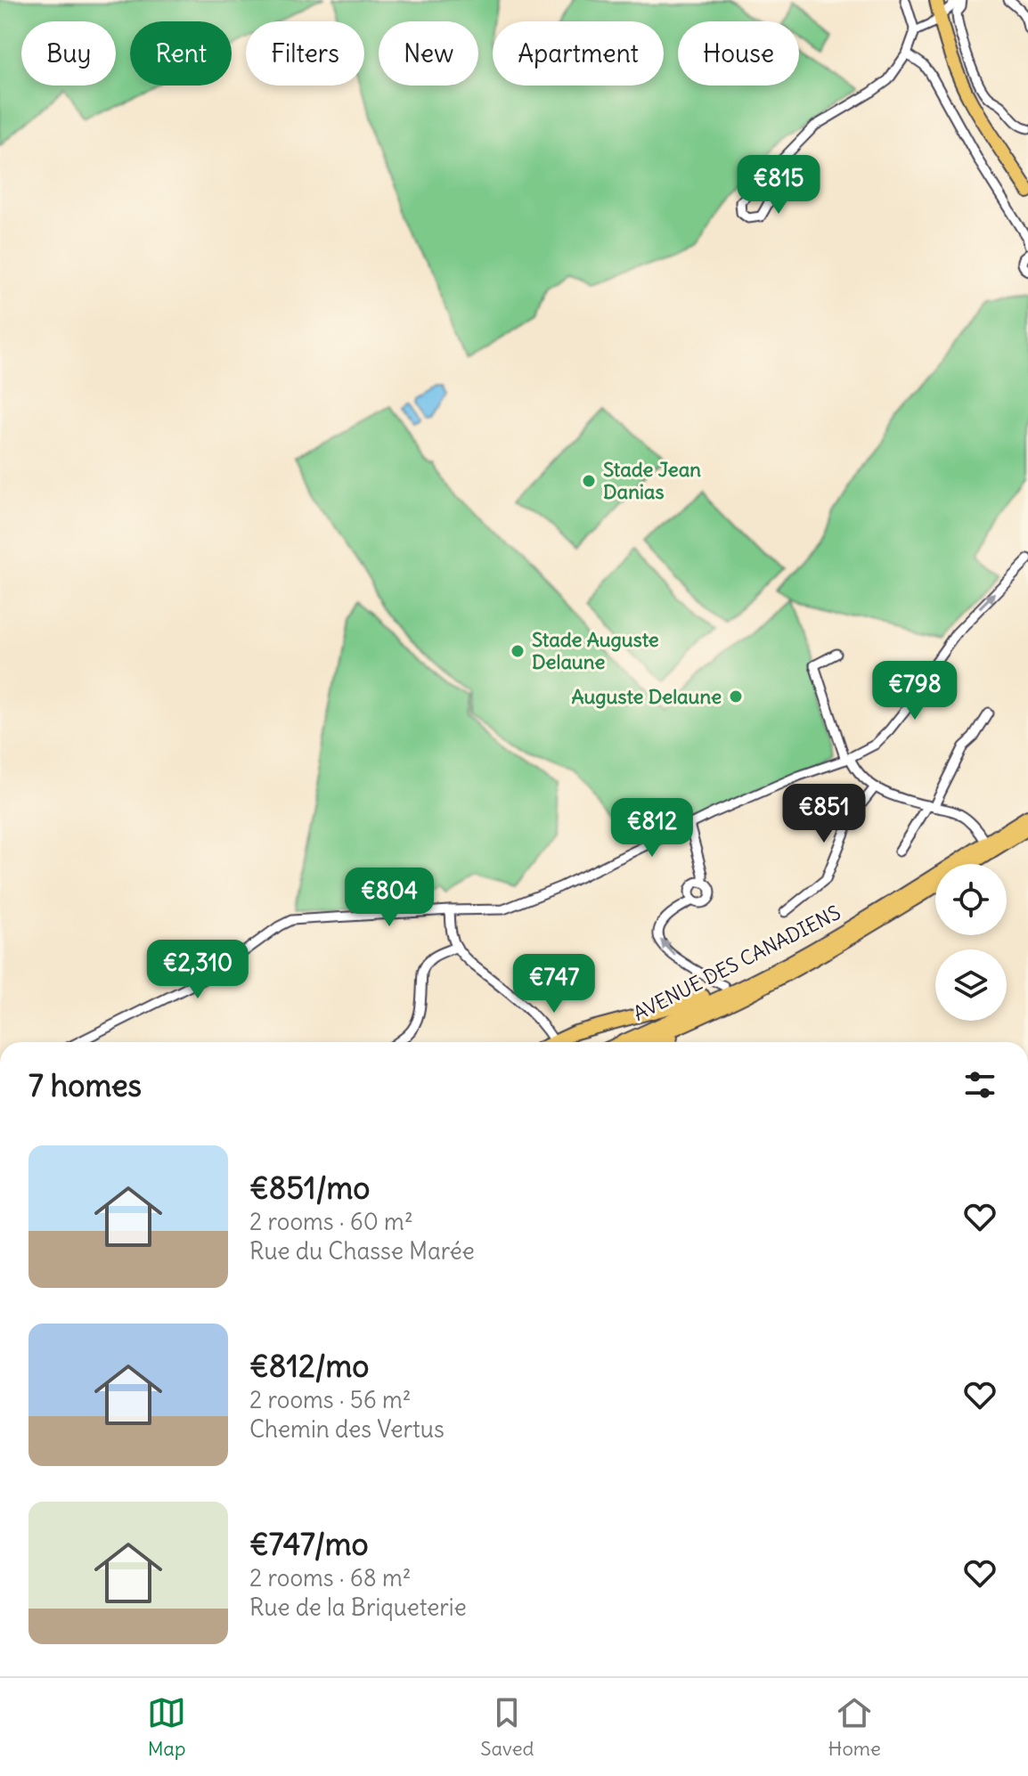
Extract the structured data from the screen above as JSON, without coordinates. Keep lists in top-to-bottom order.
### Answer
{
  "streets": {
    "main road": ["AVENUE DES CANADIENS"]
  },
  "places": ["Stade Jean Danias", "Stade Auguste Delaune", "Auguste Delaune"],
  "page": {
    "chip": [
      "Buy",
      "Rent",
      "Filters",
      "New",
      "Apartment",
      "House"
    ],
    "price": [
      "€815",
      "€798",
      "€851",
      "€812",
      "€804",
      "€2,310",
      "€747"
    ],
    "heading": "7 homes",
    "list": [
      {
        "name": "€851/mo",
        "note": "2 rooms · 60 m² · Rue du Chasse Marée"
      },
      {
        "name": "€812/mo",
        "note": "2 rooms · 56 m² · Chemin des Vertus"
      },
      {
        "name": "€747/mo",
        "note": "2 rooms · 68 m² · Rue de la Briqueterie"
      }
    ],
    "tabs": ["Map", "Saved", "Home"]
  }
}
